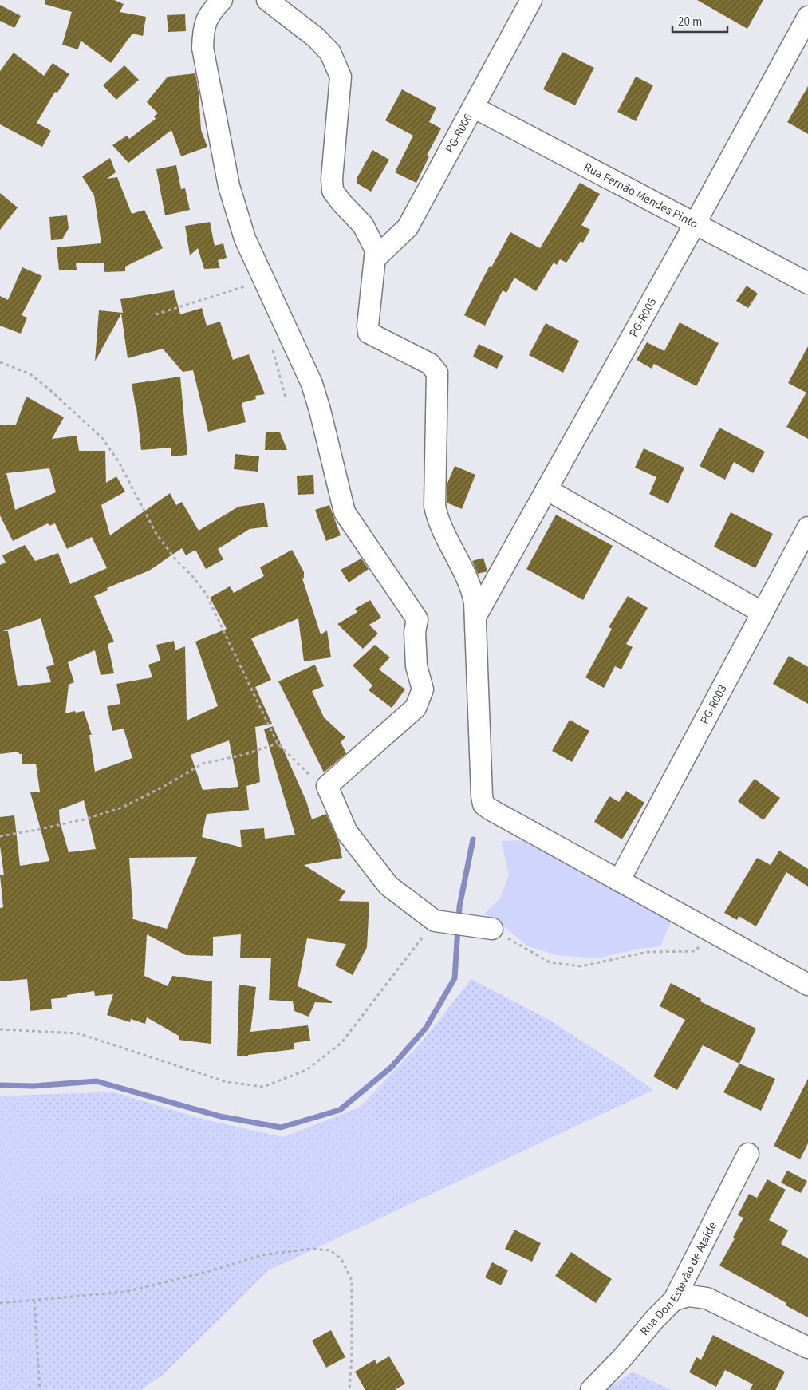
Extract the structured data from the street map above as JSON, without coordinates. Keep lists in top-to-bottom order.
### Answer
{
  "streets": {
    "street": [
      "PG-R006",
      "Rua Fernão Mendes Pinto",
      "PG-R005",
      "PG-R003",
      "Rua Don Estevão de Ataíde"
    ]
  },
  "crossings": [
    ["PG-R006", "Rua Fernão Mendes Pinto"],
    ["Rua Fernão Mendes Pinto", "PG-R005"]
  ],
  "scale_bar": "20 m"
}
